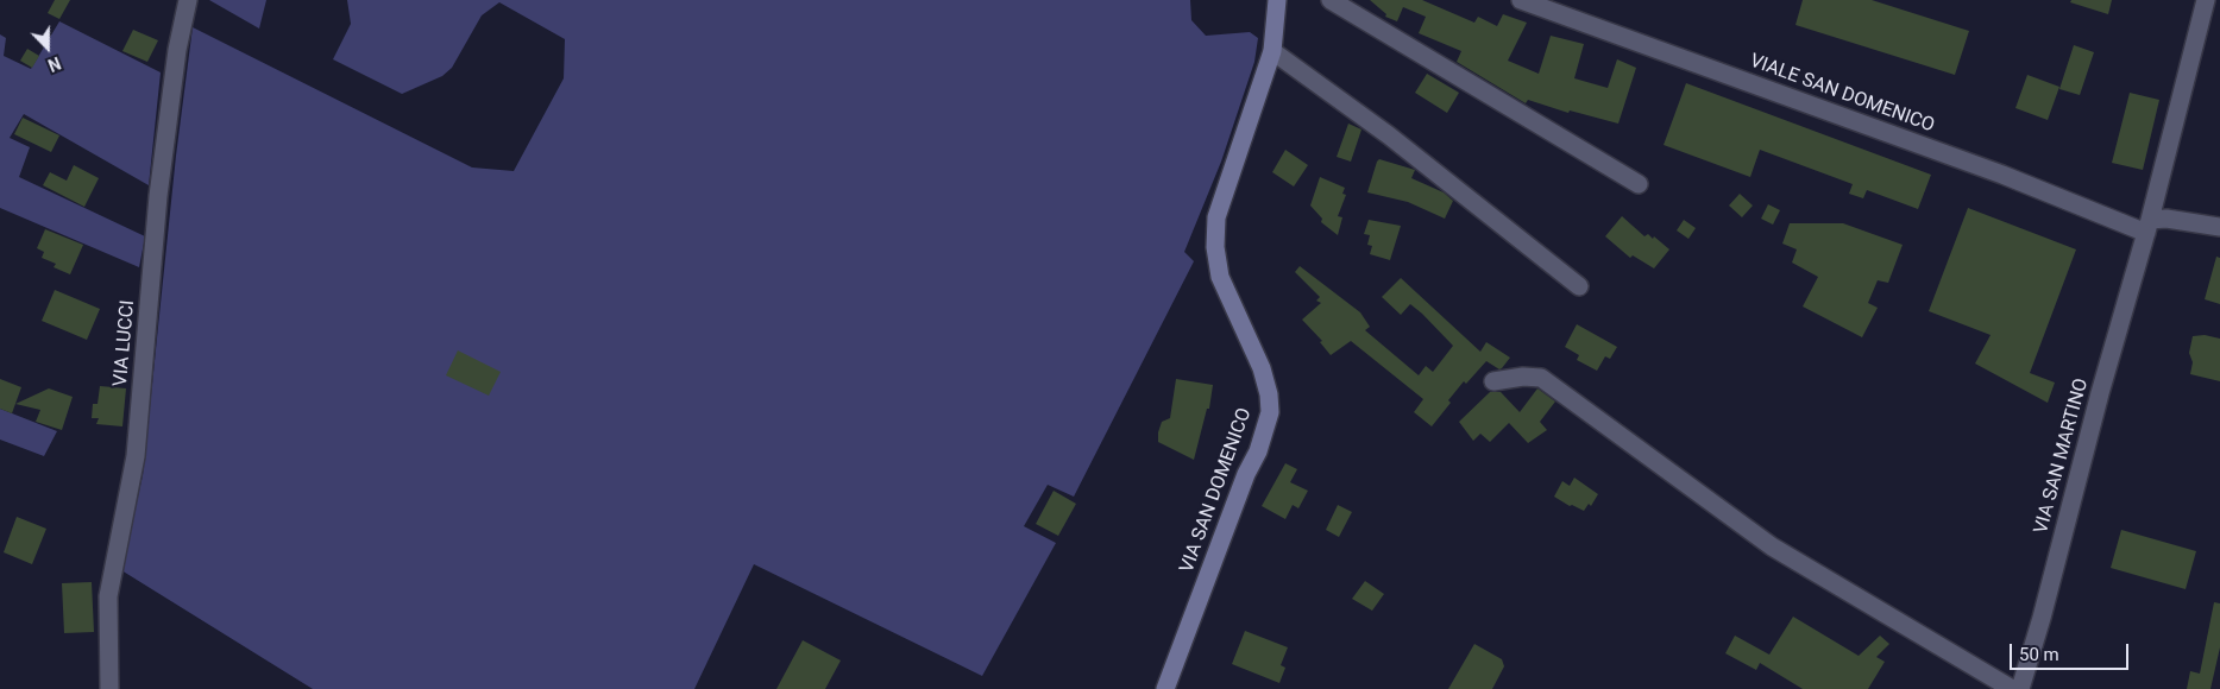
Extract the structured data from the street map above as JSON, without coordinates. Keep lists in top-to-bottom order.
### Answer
{
  "streets": {
    "street": [
      "VIALE SAN DOMENICO",
      "VIA LUCCI",
      "VIA SAN MARTINO",
      "VIA SAN DOMENICO"
    ]
  },
  "crossings": [
    ["VIALE SAN DOMENICO", "VIA SAN MARTINO"]
  ],
  "scale_bar": "50 m",
  "north": "bottom"
}
